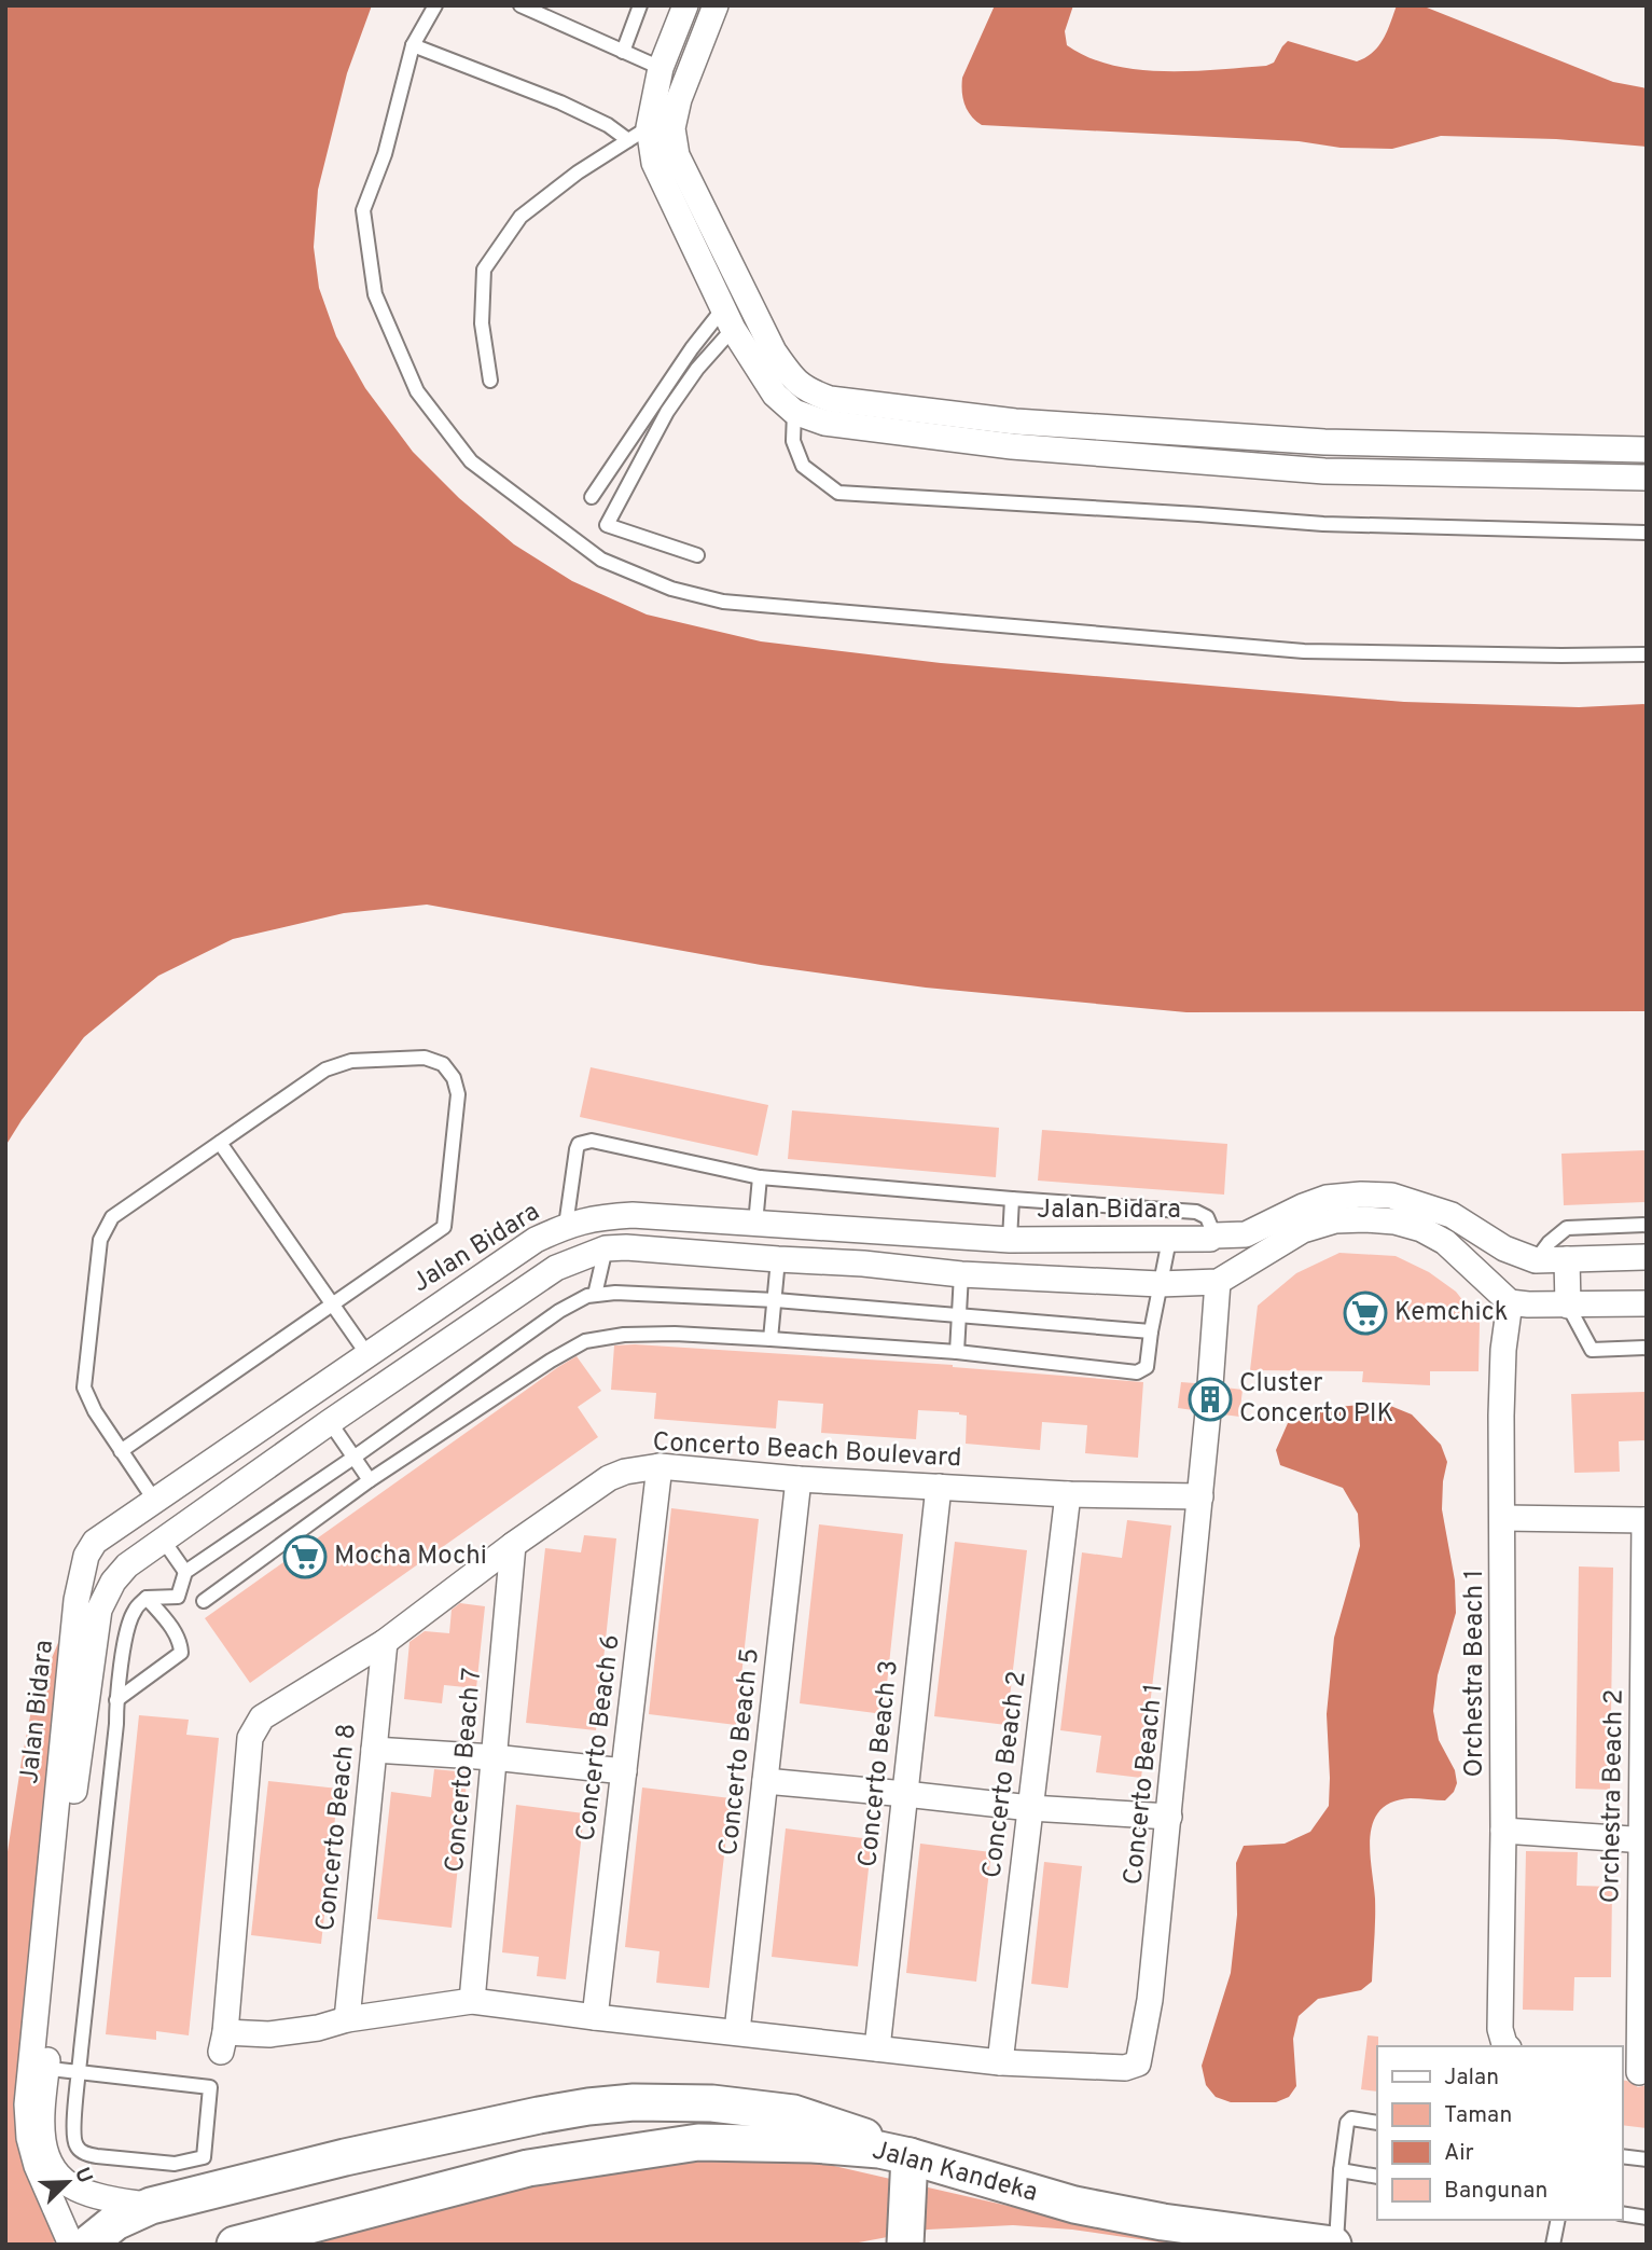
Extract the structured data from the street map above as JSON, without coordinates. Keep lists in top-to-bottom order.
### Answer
{
  "streets": {
    "main road": ["Jalan Kandeka"],
    "street": [
      "Jalan Bidara",
      "Concerto Beach Boulevard",
      "Orchestra Beach 1",
      "Concerto Beach 6",
      "Concerto Beach 5",
      "Concerto Beach 3",
      "Concerto Beach 7",
      "Concerto Beach 2",
      "Concerto Beach 1",
      "Orchestra Beach 2",
      "Concerto Beach 8"
    ]
  },
  "crossings": [
    ["Jalan Bidara", "Orchestra Beach 1"],
    ["Concerto Beach Boulevard", "Concerto Beach 6"],
    ["Concerto Beach Boulevard", "Concerto Beach 5"],
    ["Concerto Beach Boulevard", "Concerto Beach 3"],
    ["Concerto Beach Boulevard", "Concerto Beach 7"],
    ["Concerto Beach Boulevard", "Concerto Beach 2"],
    ["Concerto Beach Boulevard", "Concerto Beach 1"],
    ["Concerto Beach Boulevard", "Concerto Beach 8"],
    ["Concerto Beach 2", "Concerto Beach 1"]
  ],
  "places": {
    "supermarket": ["Kemchick", "Mocha Mochi"],
    "building": ["Cluster Concerto PIK"]
  },
  "legend": [
    "Jalan",
    "Taman",
    "Air",
    "Bangunan"
  ],
  "north": "top right"
}
